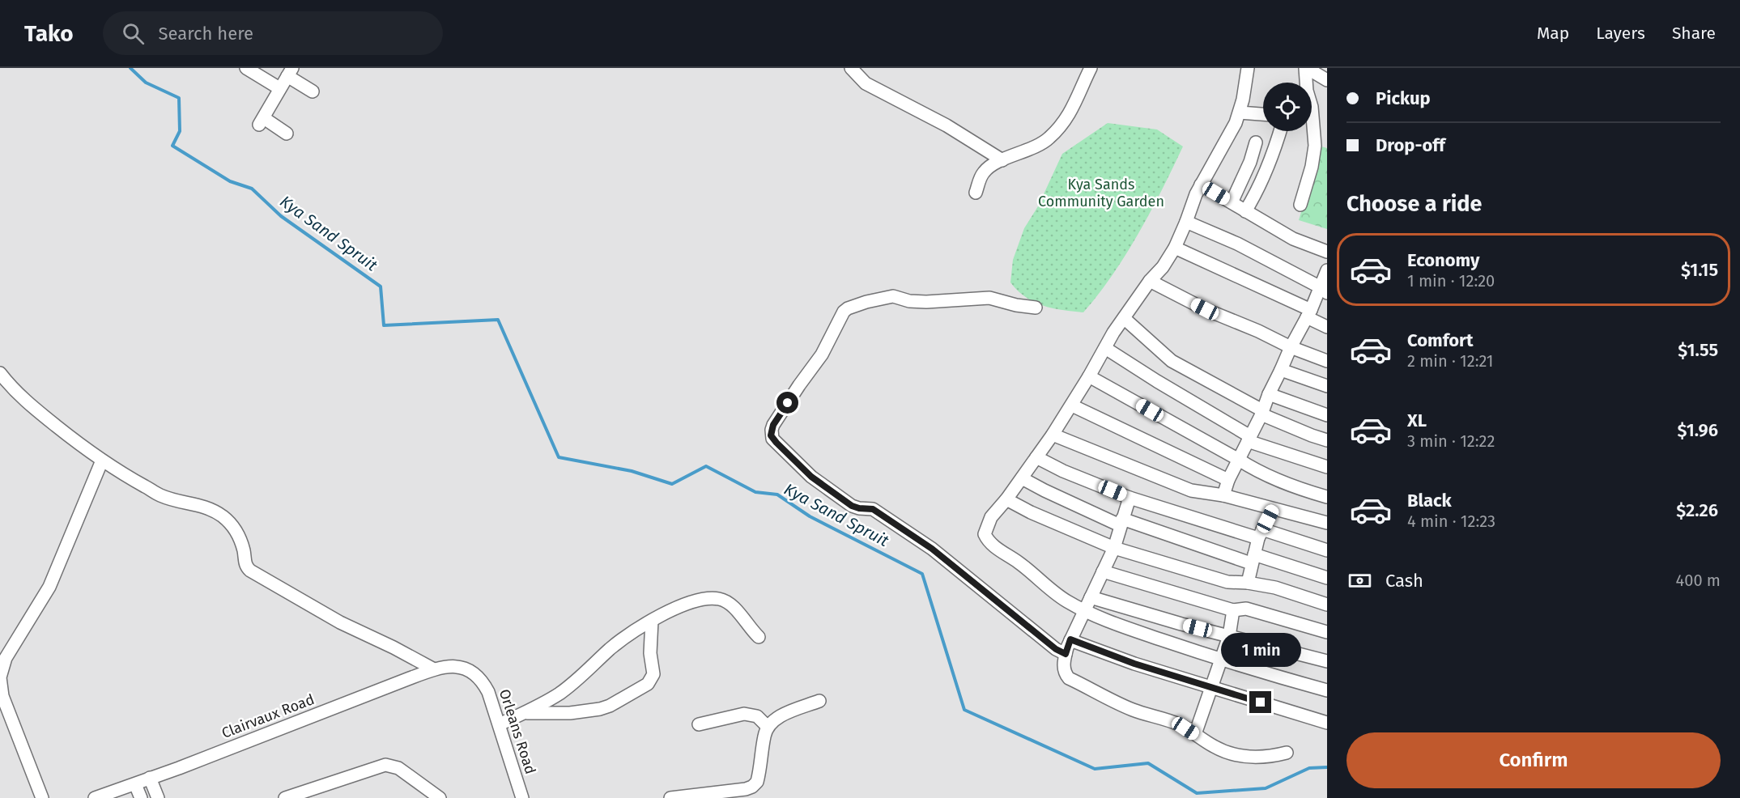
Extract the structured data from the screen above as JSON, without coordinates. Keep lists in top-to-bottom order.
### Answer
{
  "streets": {
    "street": ["Clairvaux Road", "Orleans Road"]
  },
  "crossings": [
    ["Clairvaux Road", "Orleans Road"]
  ],
  "water": ["Kya Sand Spruit"],
  "parks": ["Kya Sands Community Garden"],
  "page": {
    "header": "Tako",
    "search": "Search here",
    "nav": ["Map", "Layers", "Share"],
    "banner": ["Pickup", "Drop-off"],
    "heading": "Choose a ride",
    "list": [
      {
        "name": "Economy",
        "note": "1 min · 12:20",
        "value": "$1.15"
      },
      {
        "name": "Comfort",
        "note": "2 min · 12:21",
        "value": "$1.55"
      },
      {
        "name": "XL",
        "note": "3 min · 12:22",
        "value": "$1.96"
      },
      {
        "name": "Black",
        "note": "4 min · 12:23",
        "value": "$2.26"
      }
    ],
    "pay": ["Cash", "400 m"],
    "bubble": "1 min",
    "buttons": "Confirm"
  }
}
